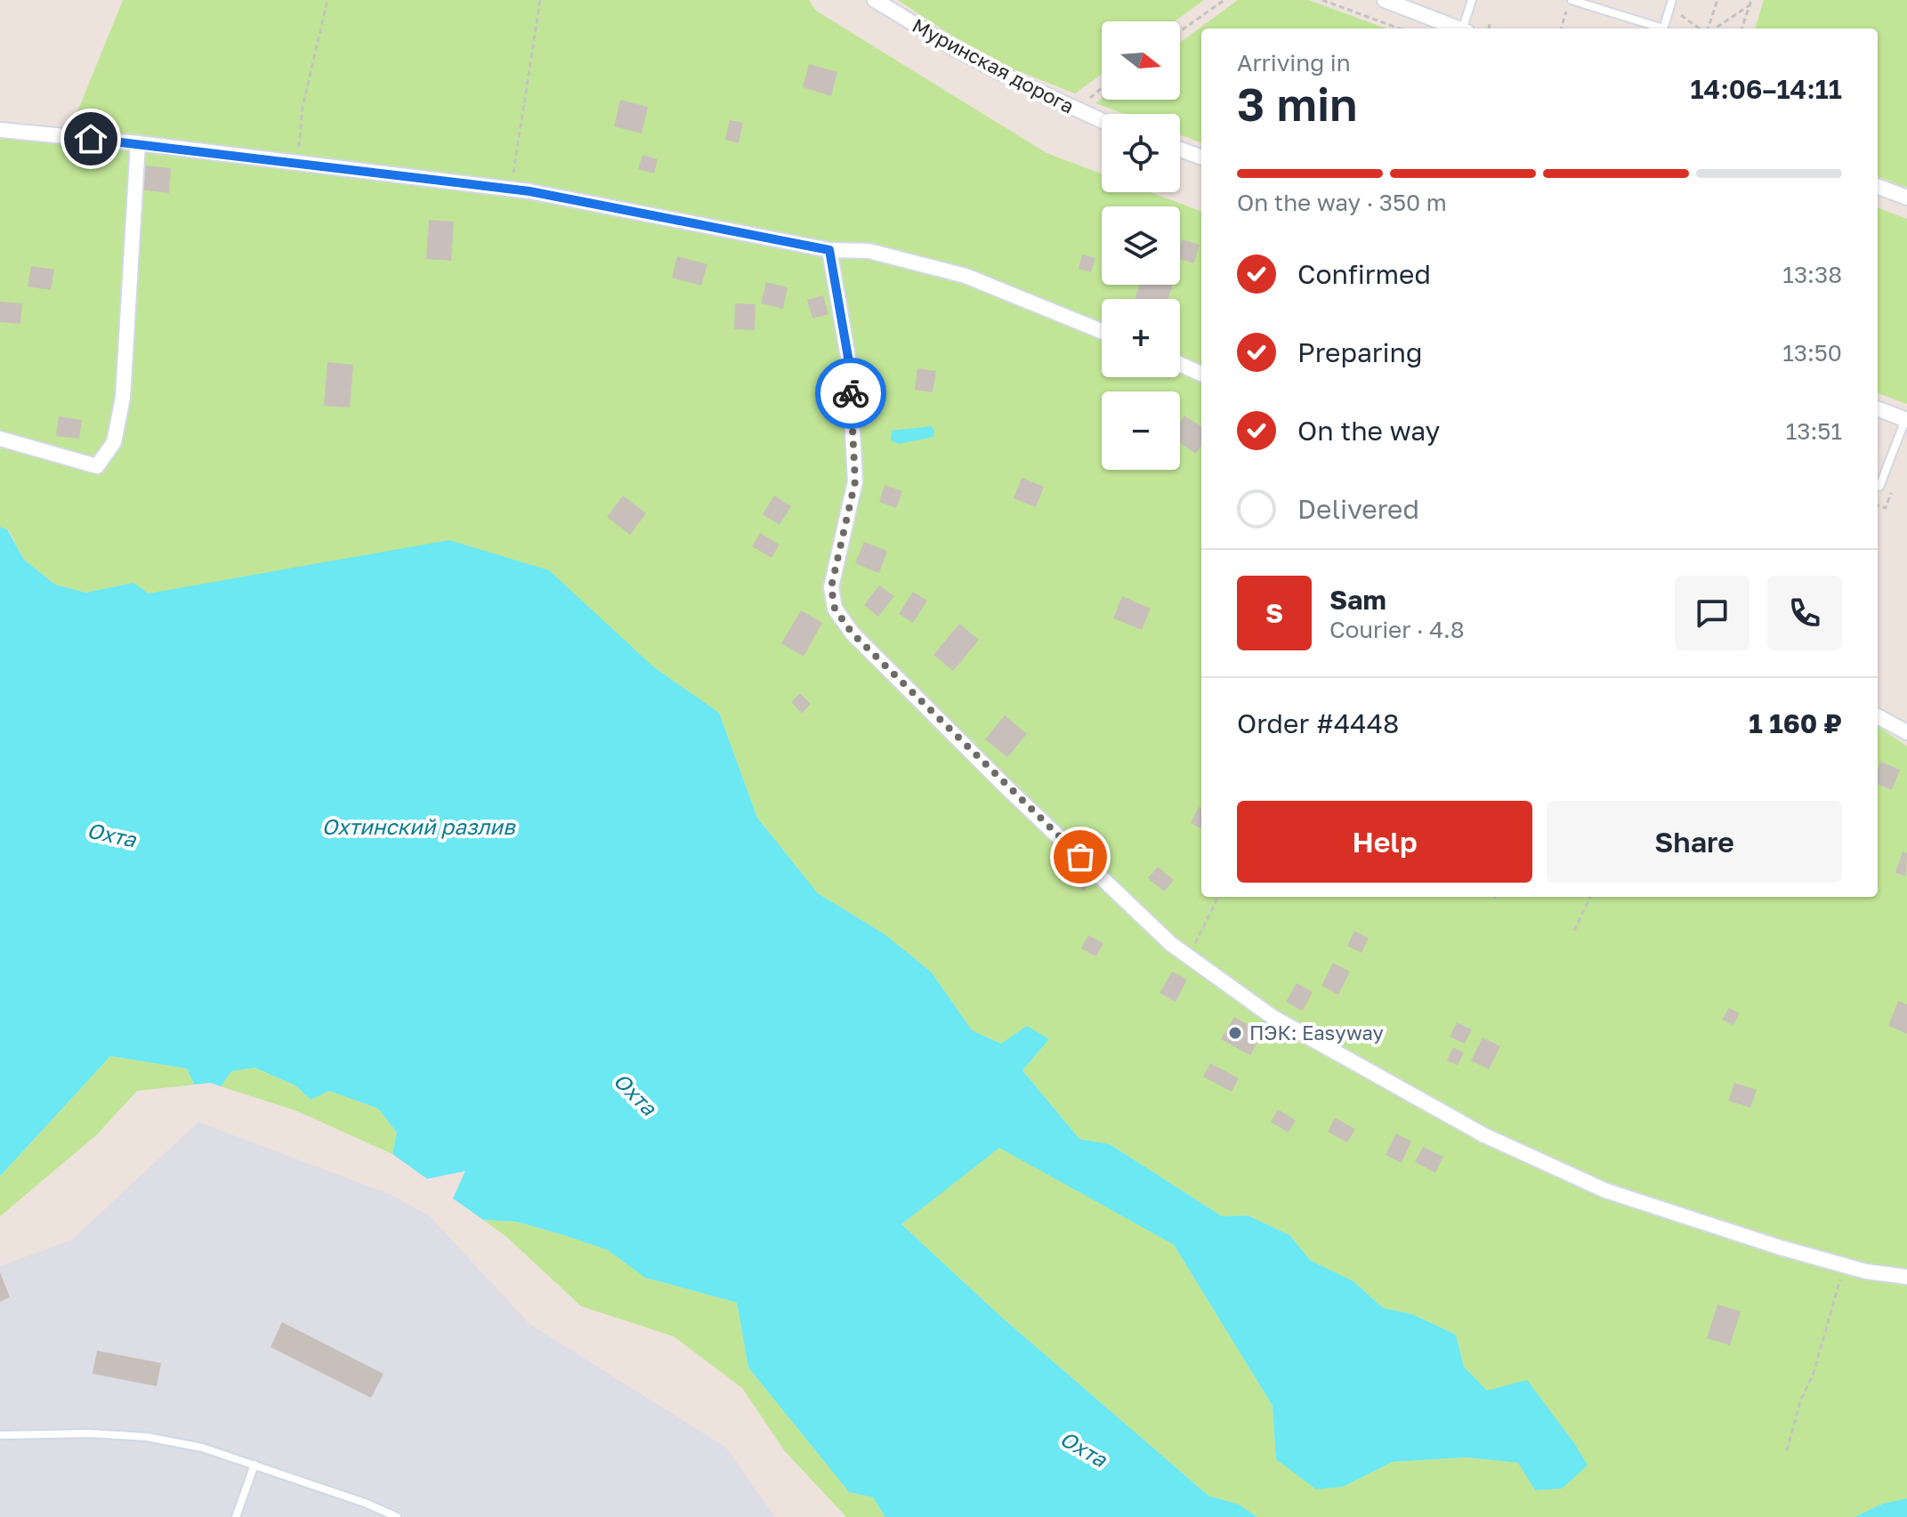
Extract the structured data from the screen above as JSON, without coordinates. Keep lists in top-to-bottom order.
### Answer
{
  "streets": {
    "street": ["Муринская дорога"]
  },
  "water": ["Охтинский разлив", "Охта"],
  "places": ["ПЭК: Easyway"],
  "north": "right",
  "page": {
    "map_buttons": ["+", "−"],
    "heading": ["3 min", "Arriving in", "14:06–14:11"],
    "panel": [
      "Sam",
      "Courier · 4.8",
      "Order #4448",
      "1 160 ₽"
    ],
    "bar": "On the way · 350 m",
    "list": [
      ["Confirmed", "13:38"],
      ["Preparing", "13:50"],
      ["On the way", "13:51"],
      "Delivered"
    ],
    "round": "S",
    "buttons": ["Help", "Share"]
  }
}
